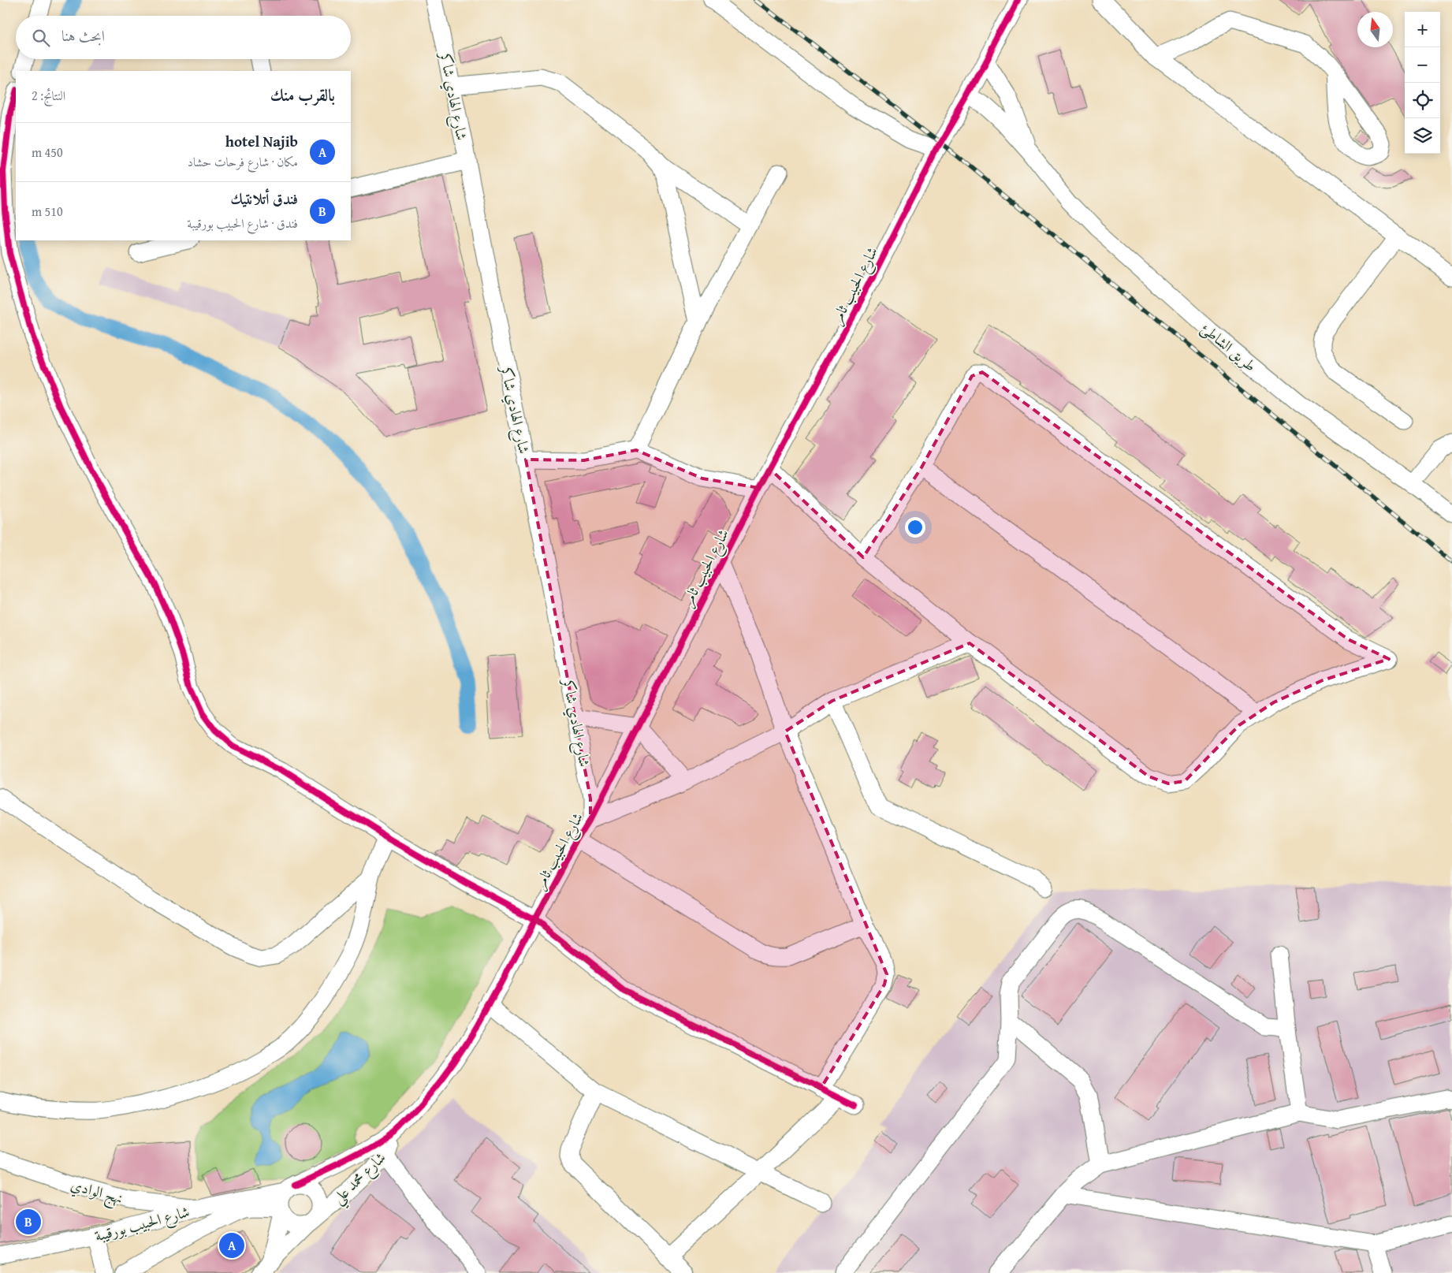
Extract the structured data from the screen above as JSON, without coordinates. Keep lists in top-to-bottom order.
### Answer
{
  "streets": {
    "street": [
      "شارع الهادي شاكر",
      "شارع الحبيب ثامر",
      "طريق الشاطئ",
      "شارع محمد علي",
      "نهج الوادي",
      "شارع الحبيب بورقيبة"
    ]
  },
  "crossings": [
    ["شارع الهادي شاكر", "شارع الحبيب ثامر"],
    ["شارع الحبيب ثامر", "طريق الشاطئ"],
    ["شارع الحبيب ثامر", "شارع الحبيب بورقيبة"],
    ["شارع محمد علي", "شارع الحبيب بورقيبة"],
    ["نهج الوادي", "شارع الحبيب بورقيبة"]
  ],
  "north": "top",
  "page": {
    "map_buttons": ["+", "−"],
    "search": "ابحث هنا",
    "heading": ["بالقرب منك", "النتائج: 2"],
    "list": [
      {
        "mark": "A",
        "name": "hotel Najib",
        "note": "مكان · شارع فرحات حشاد",
        "value": "450 m"
      },
      {
        "mark": "B",
        "name": "فندق أتلانتيك",
        "note": "فندق · شارع الحبيب بورقيبة",
        "value": "510 m"
      }
    ],
    "pins": ["B", "A"]
  }
}
